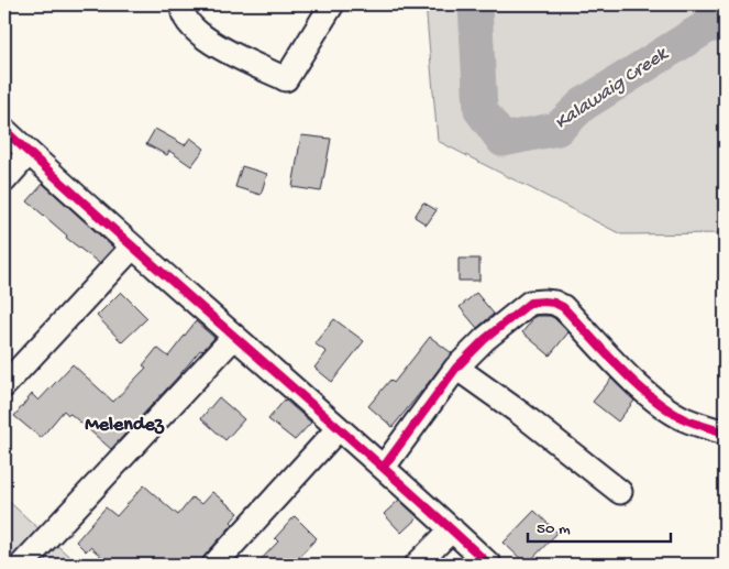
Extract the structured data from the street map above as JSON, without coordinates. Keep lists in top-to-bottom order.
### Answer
{
  "districts": ["Melendez"],
  "water": ["Kalawaig Creek"],
  "scale_bar": "50 m"
}
